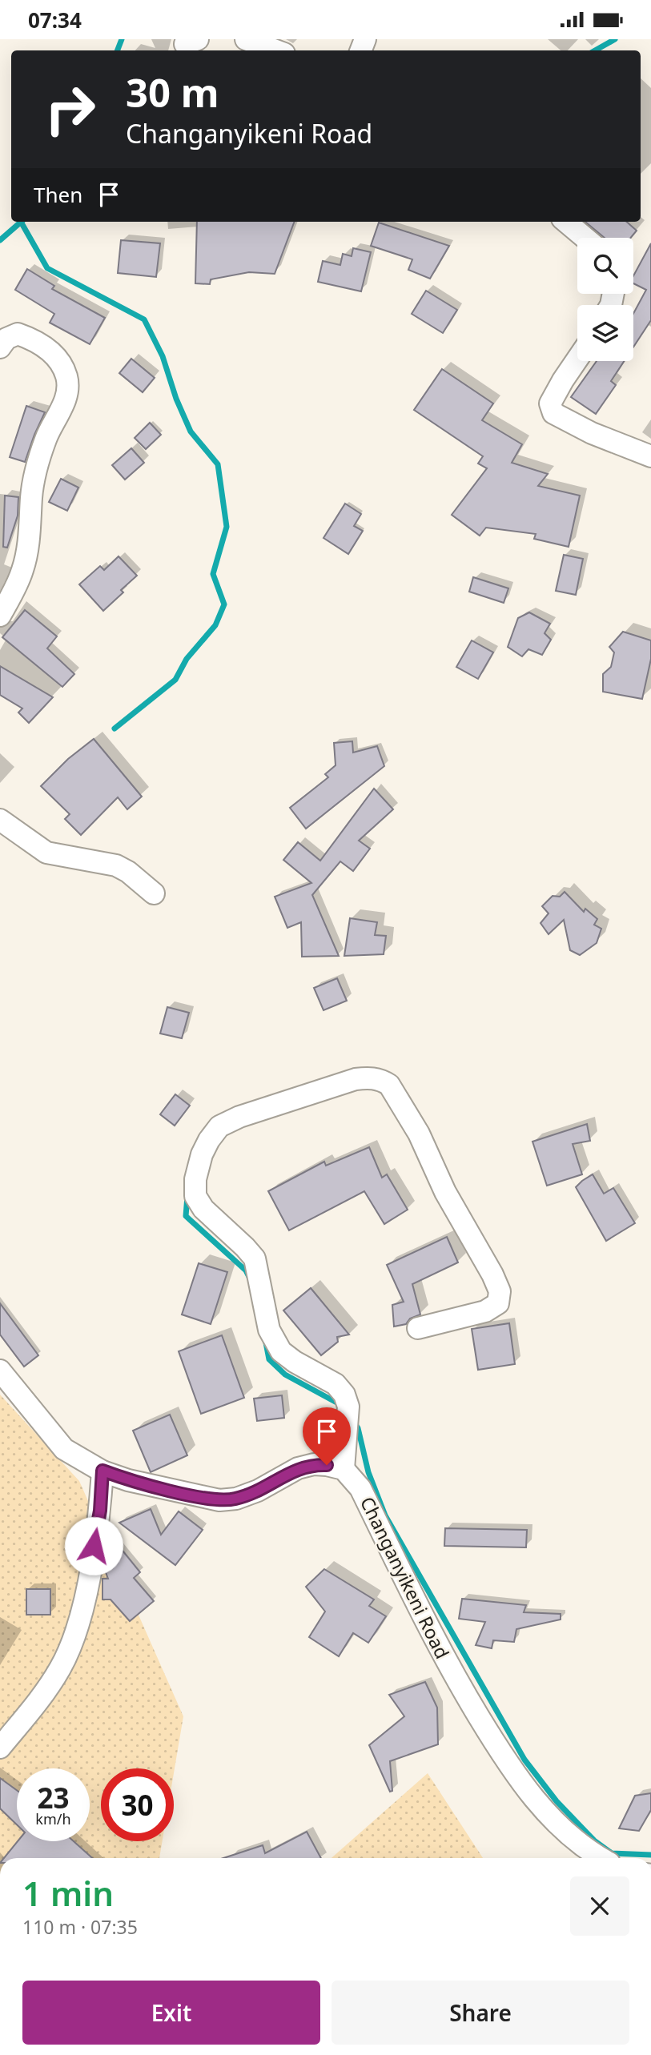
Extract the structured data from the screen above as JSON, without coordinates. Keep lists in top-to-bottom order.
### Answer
{
  "streets": {
    "street": ["Changanyikeni Road"]
  },
  "page": {
    "status": "07:34",
    "turn": ["30 m", "Changanyikeni Road"],
    "then": "Then",
    "speed": "23 km/h",
    "limit": "30",
    "heading": ["1 min", "110 m · 07:35"],
    "buttons": ["Exit", "Share"]
  }
}
